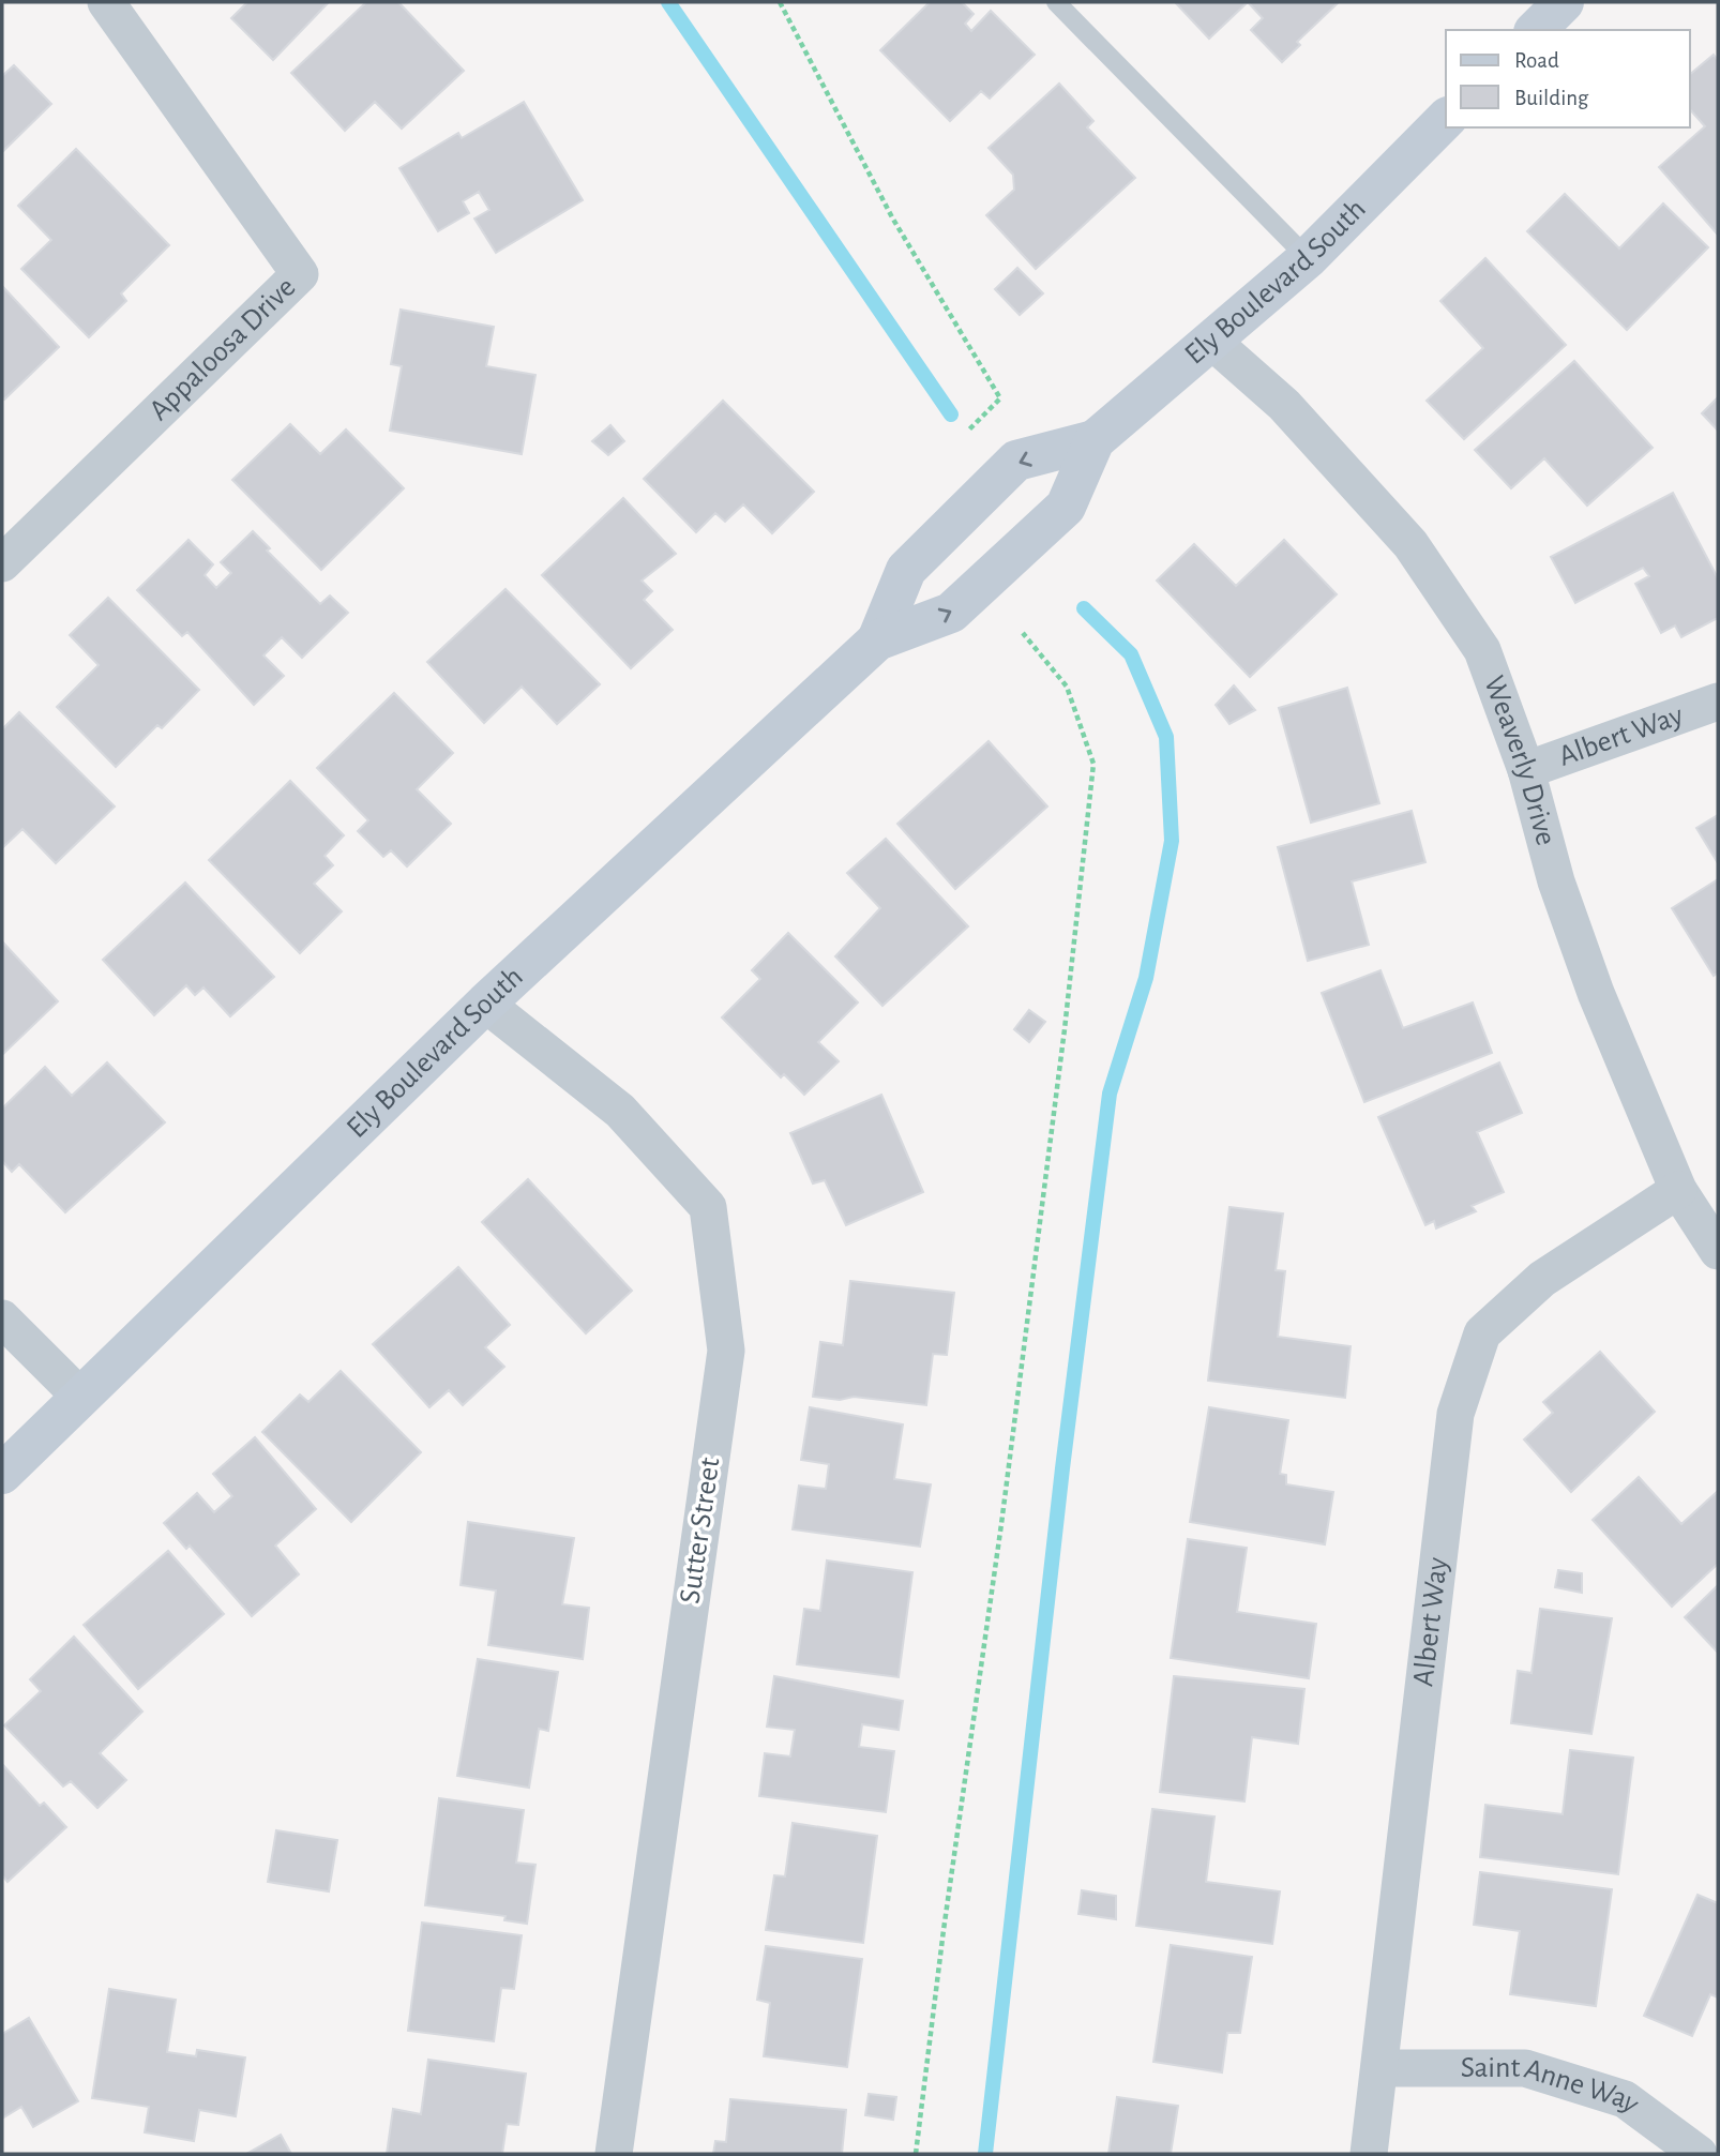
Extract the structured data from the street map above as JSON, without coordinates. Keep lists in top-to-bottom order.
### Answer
{
  "streets": {
    "main road": ["Ely Boulevard South"],
    "street": [
      "Appaloosa Drive",
      "Albert Way",
      "Weaverly Drive",
      "Sutter Street",
      "Saint Anne Way"
    ]
  },
  "crossings": [
    ["Ely Boulevard South", "Weaverly Drive"],
    ["Ely Boulevard South", "Sutter Street"],
    ["Albert Way", "Weaverly Drive"],
    ["Albert Way", "Saint Anne Way"]
  ],
  "legend": ["Road", "Building"]
}
